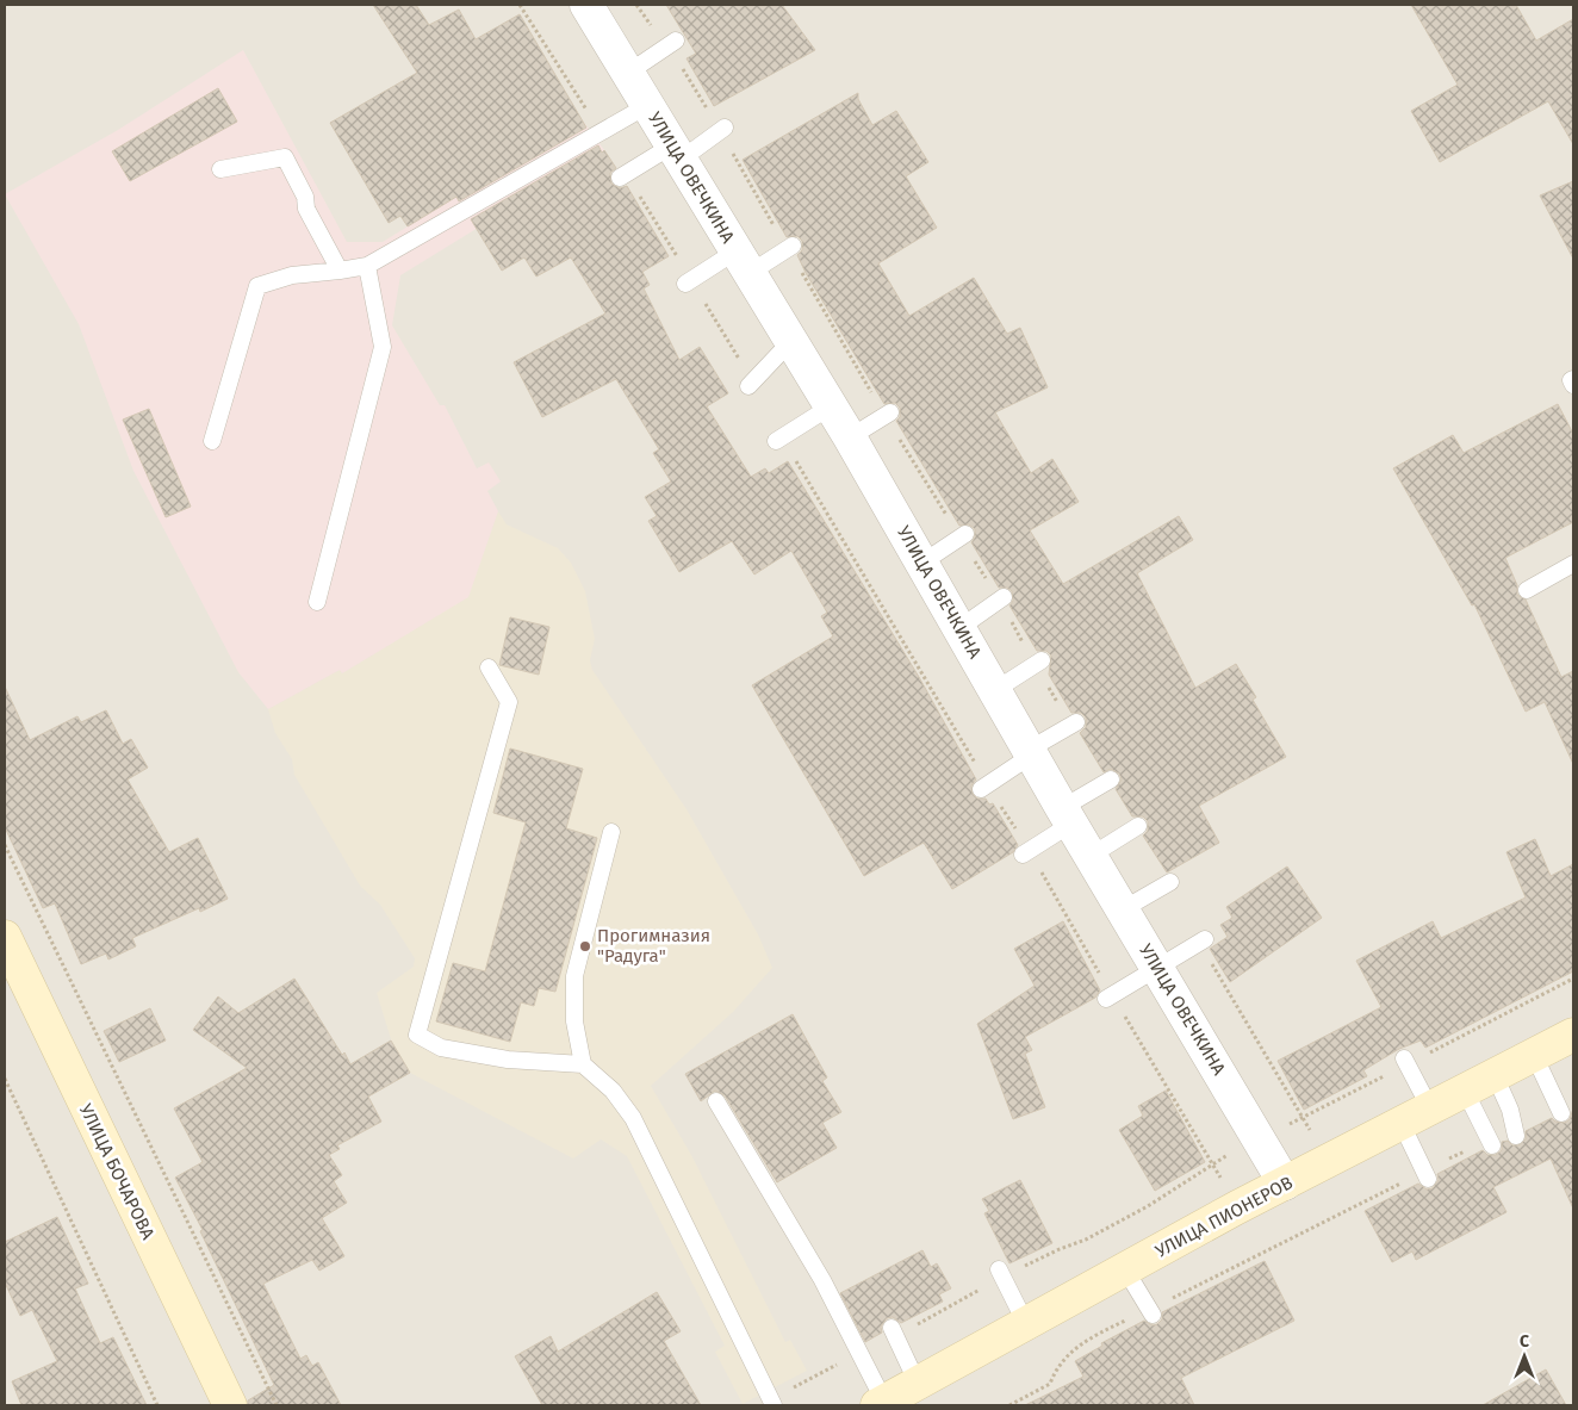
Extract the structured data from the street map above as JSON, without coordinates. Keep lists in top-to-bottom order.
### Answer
{
  "streets": {
    "street": ["УЛИЦА ОВЕЧКИНА", "УЛИЦА БОЧАРОВА", "УЛИЦА ПИОНЕРОВ"]
  },
  "crossings": [
    ["УЛИЦА ОВЕЧКИНА", "УЛИЦА ПИОНЕРОВ"]
  ],
  "places": ["Прогимназия \"Радуга\""],
  "north": "top"
}
